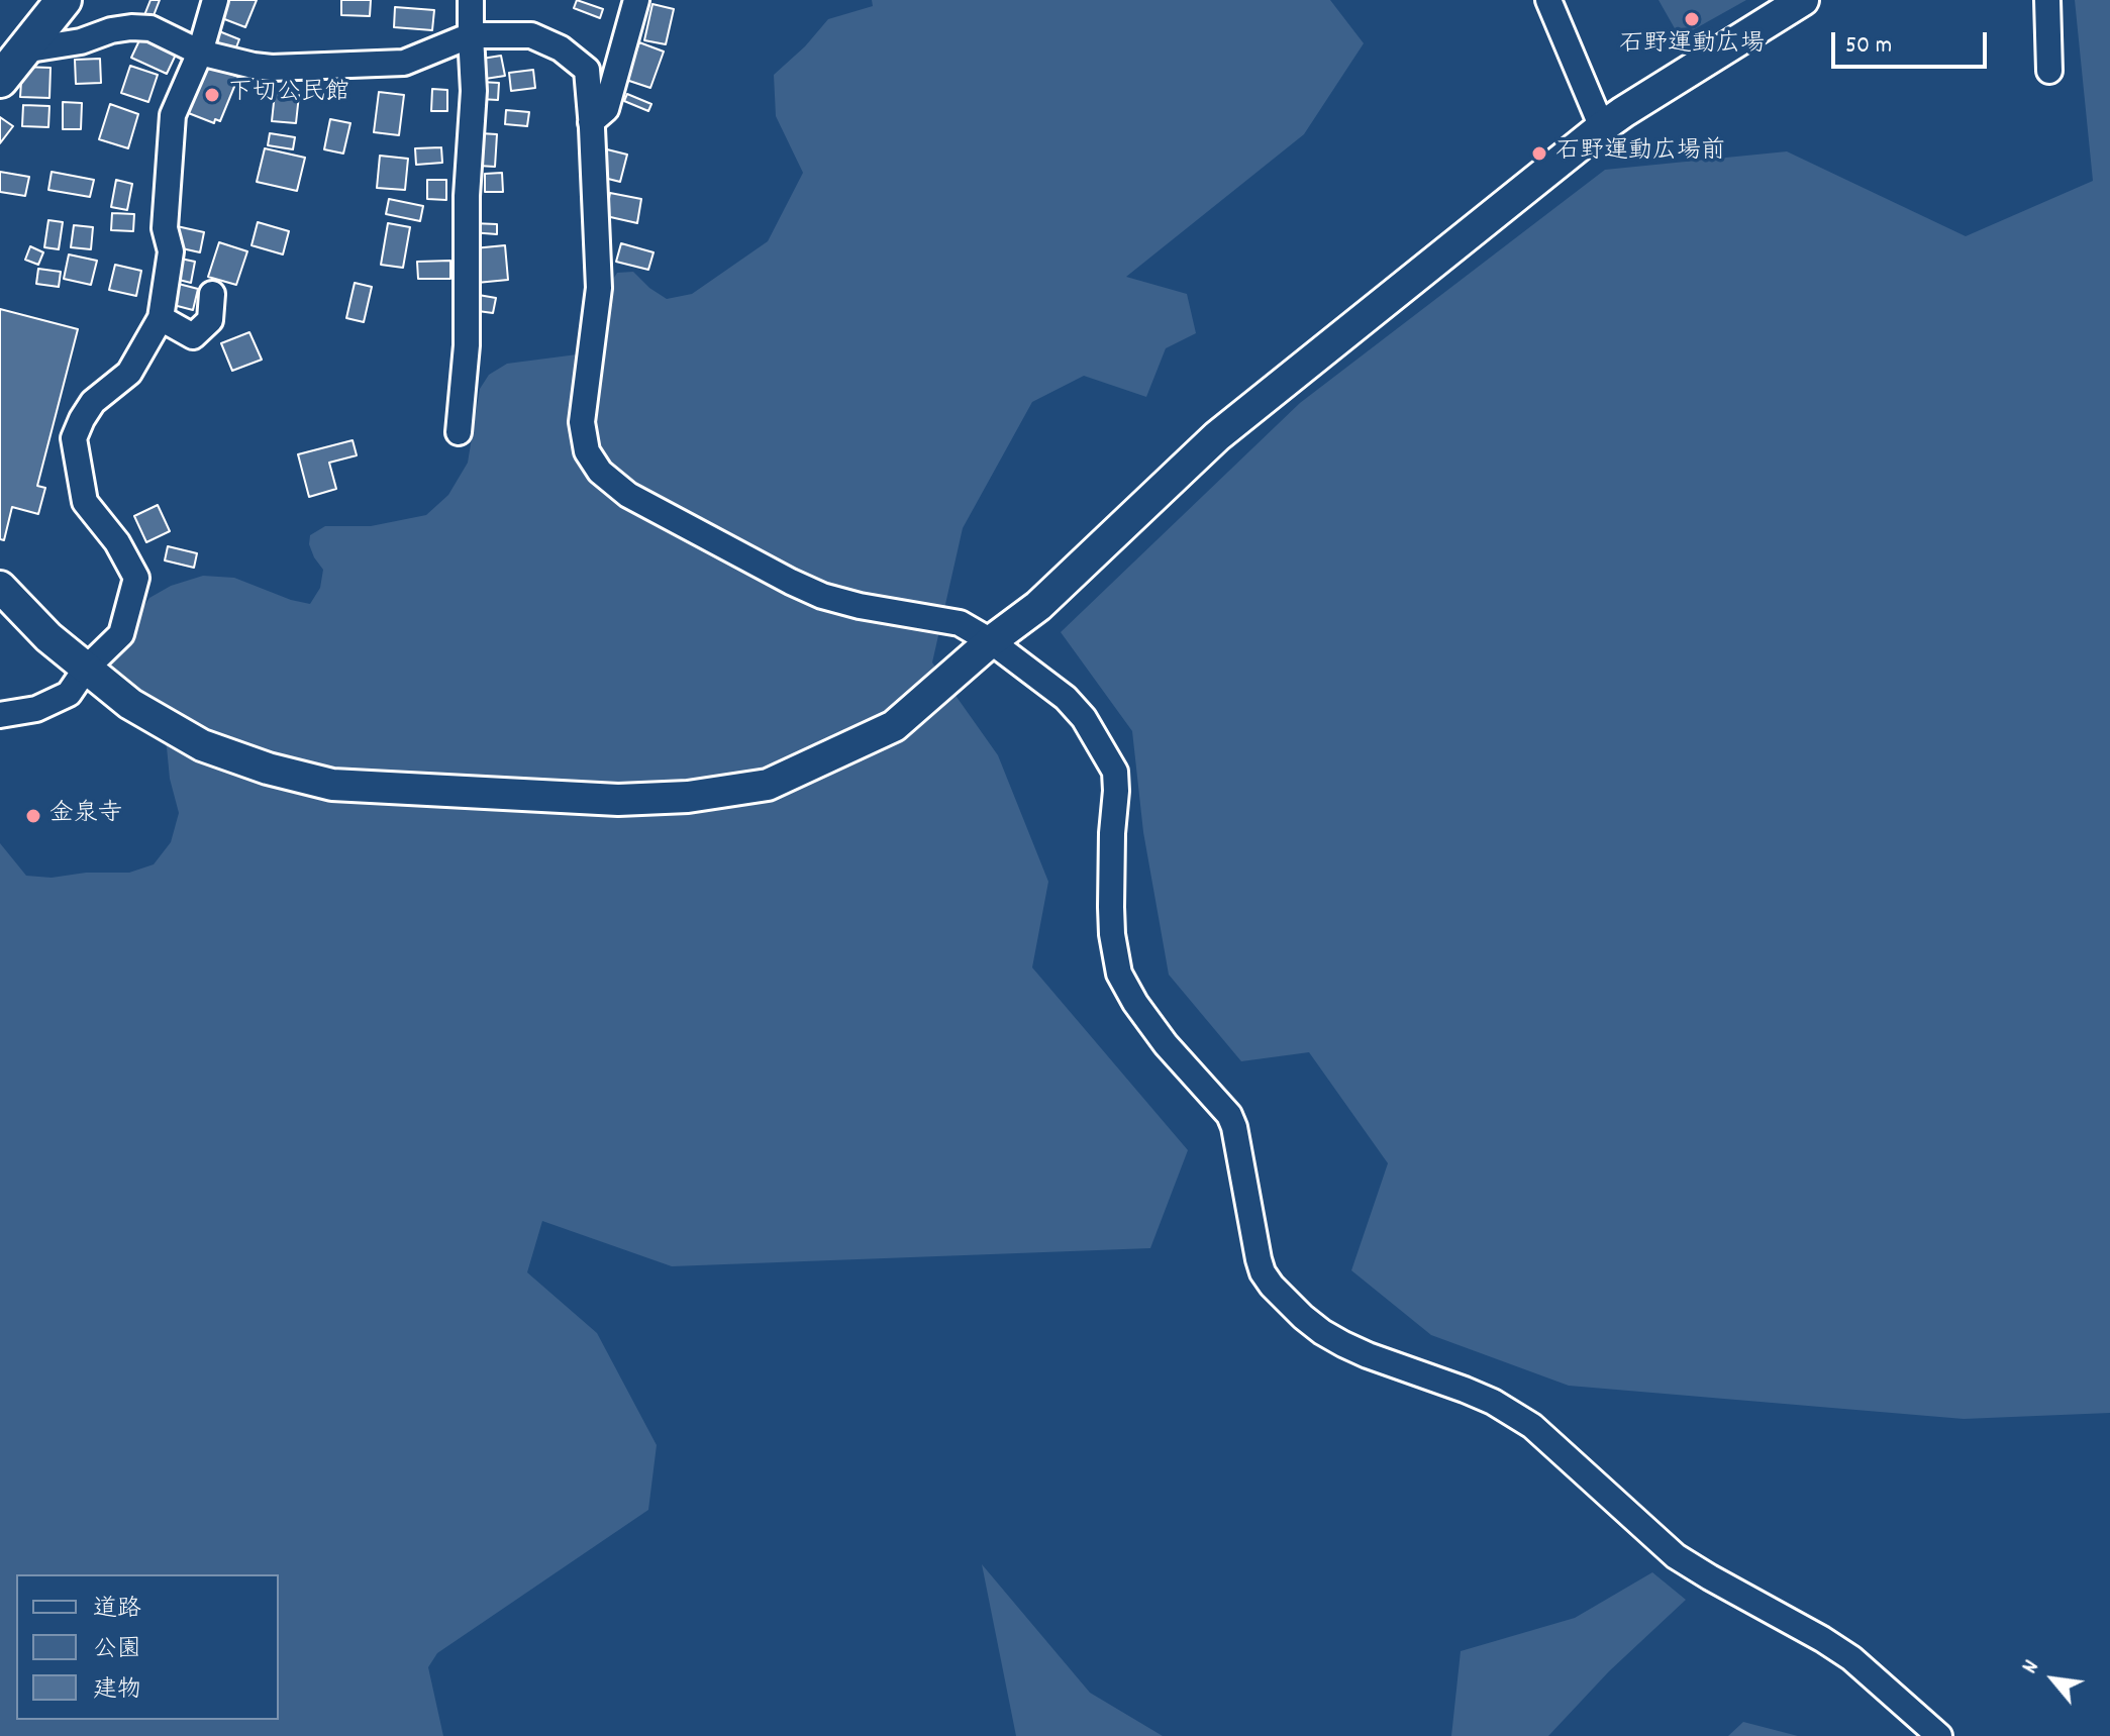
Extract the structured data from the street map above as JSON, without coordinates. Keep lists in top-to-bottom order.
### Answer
{
  "places": [
    "石野運動広場",
    "下切公民館",
    "石野運動広場前",
    "金泉寺"
  ],
  "legend": ["道路", "公園", "建物"],
  "scale_bar": "50 m",
  "north": "top left"
}
